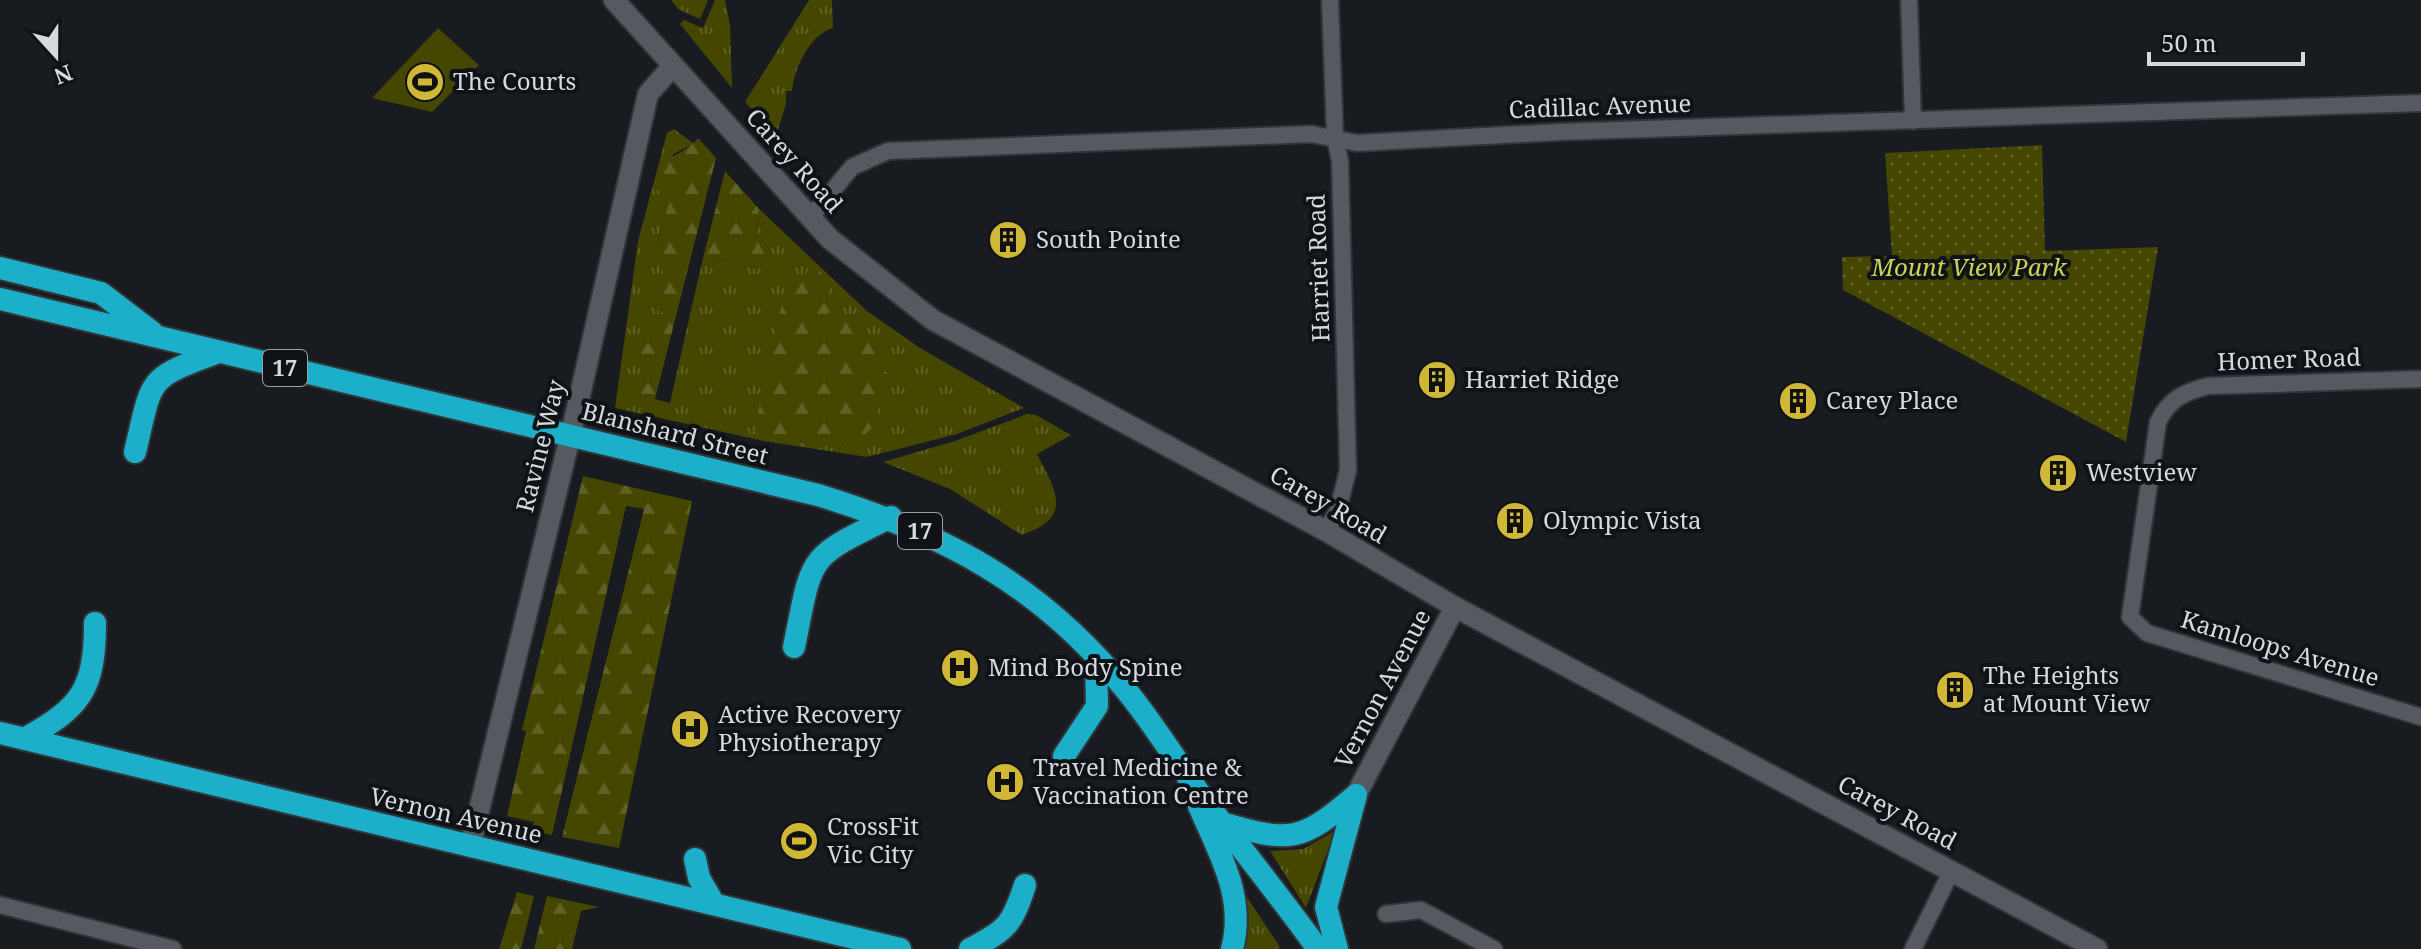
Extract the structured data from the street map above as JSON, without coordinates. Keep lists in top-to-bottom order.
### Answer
{
  "streets": {
    "highway": ["17", "Blanshard Street", "Vernon Avenue"],
    "street": [
      "Cadillac Avenue",
      "Carey Road",
      "Harriet Road",
      "Homer Road",
      "Ravine Way",
      "Kamloops Avenue"
    ]
  },
  "crossings": [
    ["Cadillac Avenue", "Carey Road"],
    ["Cadillac Avenue", "Harriet Road"],
    ["Carey Road", "Harriet Road"],
    ["Carey Road", "Ravine Way"],
    ["Carey Road", "Vernon Avenue"],
    ["Homer Road", "Kamloops Avenue"],
    ["17", "Blanshard Street"],
    ["Blanshard Street", "Ravine Way"],
    ["Ravine Way", "Vernon Avenue"]
  ],
  "parks": ["Mount View Park"],
  "places": {
    "sports": ["The Courts", "CrossFit Vic City"],
    "building": [
      "South Pointe",
      "Harriet Ridge",
      "Carey Place",
      "Westview",
      "Olympic Vista",
      "The Heights at Mount View"
    ],
    "hospital": ["Mind Body Spine", "Active Recovery Physiotherapy", "Travel Medicine & Vaccination Centre"]
  },
  "scale_bar": "50 m",
  "north": "bottom"
}
